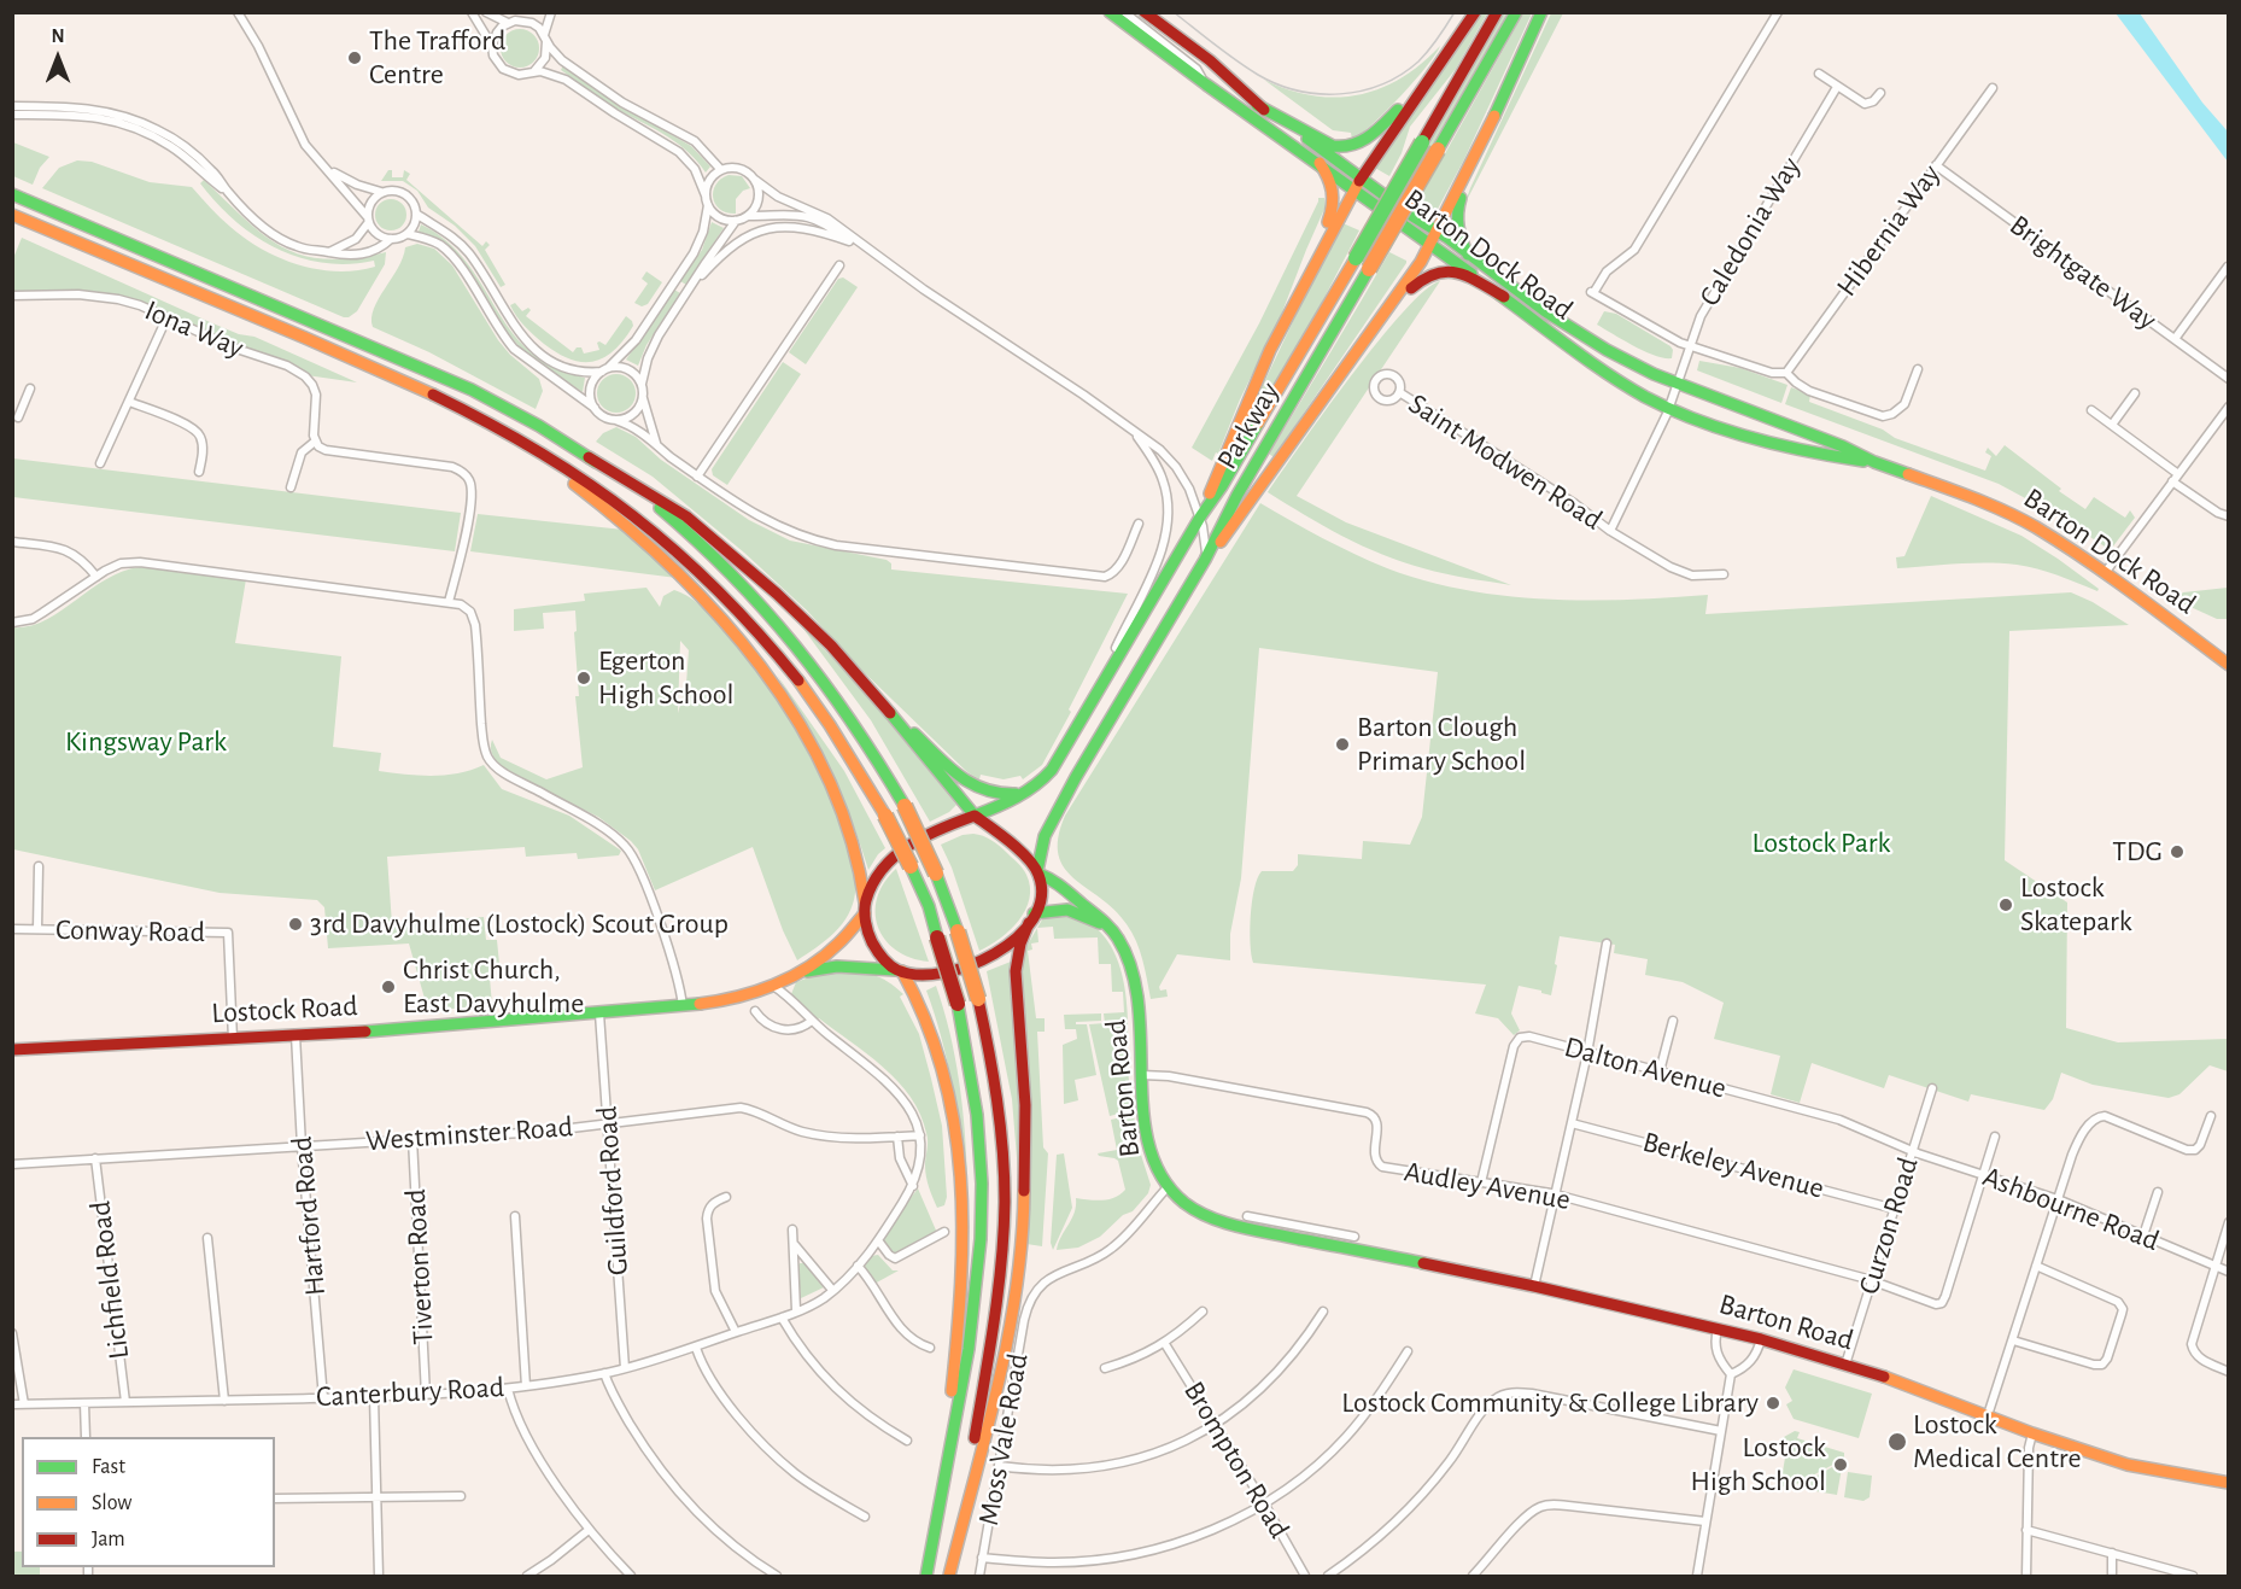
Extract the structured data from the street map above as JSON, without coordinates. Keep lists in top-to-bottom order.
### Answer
{
  "streets": {
    "main road": [
      "Barton Dock Road",
      "Parkway",
      "Lostock Road",
      "Barton Road"
    ],
    "street": [
      "Hibernia Way",
      "Caledonia Way",
      "Brightgate Way",
      "Iona Way",
      "Saint Modwen Road",
      "Conway Road",
      "Dalton Avenue",
      "Westminster Road",
      "Berkeley Avenue",
      "Audley Avenue",
      "Guildford Road",
      "Ashbourne Road",
      "Hartford Road",
      "Curzon Road",
      "Tiverton Road",
      "Lichfield Road",
      "Canterbury Road",
      "Moss Vale Road",
      "Brompton Road"
    ]
  },
  "crossings": [
    ["Hibernia Way", "Brightgate Way"],
    ["Caledonia Way", "Barton Dock Road"],
    ["Caledonia Way", "Saint Modwen Road"],
    ["Barton Dock Road", "Saint Modwen Road"],
    ["Conway Road", "Lostock Road"],
    ["Lostock Road", "Barton Road"],
    ["Lostock Road", "Guildford Road"],
    ["Lostock Road", "Hartford Road"],
    ["Dalton Avenue", "Audley Avenue"],
    ["Dalton Avenue", "Ashbourne Road"],
    ["Dalton Avenue", "Curzon Road"],
    ["Barton Road", "Audley Avenue"],
    ["Barton Road", "Curzon Road"],
    ["Barton Road", "Moss Vale Road"],
    ["Westminster Road", "Guildford Road"],
    ["Westminster Road", "Hartford Road"],
    ["Westminster Road", "Tiverton Road"],
    ["Westminster Road", "Lichfield Road"],
    ["Westminster Road", "Canterbury Road"],
    ["Berkeley Avenue", "Curzon Road"],
    ["Audley Avenue", "Ashbourne Road"],
    ["Audley Avenue", "Curzon Road"],
    ["Guildford Road", "Canterbury Road"],
    ["Ashbourne Road", "Curzon Road"],
    ["Hartford Road", "Canterbury Road"],
    ["Tiverton Road", "Canterbury Road"],
    ["Lichfield Road", "Canterbury Road"]
  ],
  "parks": ["Kingsway Park", "Lostock Park"],
  "places": [
    "The Trafford Centre",
    "Egerton High School",
    "Barton Clough Primary School",
    "TDG",
    "Lostock Skatepark",
    "3rd Davyhulme (Lostock) Scout Group",
    "Christ Church, East Davyhulme",
    "Lostock Community & College Library",
    "Lostock Medical Centre",
    "Lostock High School"
  ],
  "legend": ["Fast", "Slow", "Jam"],
  "north": "top"
}
